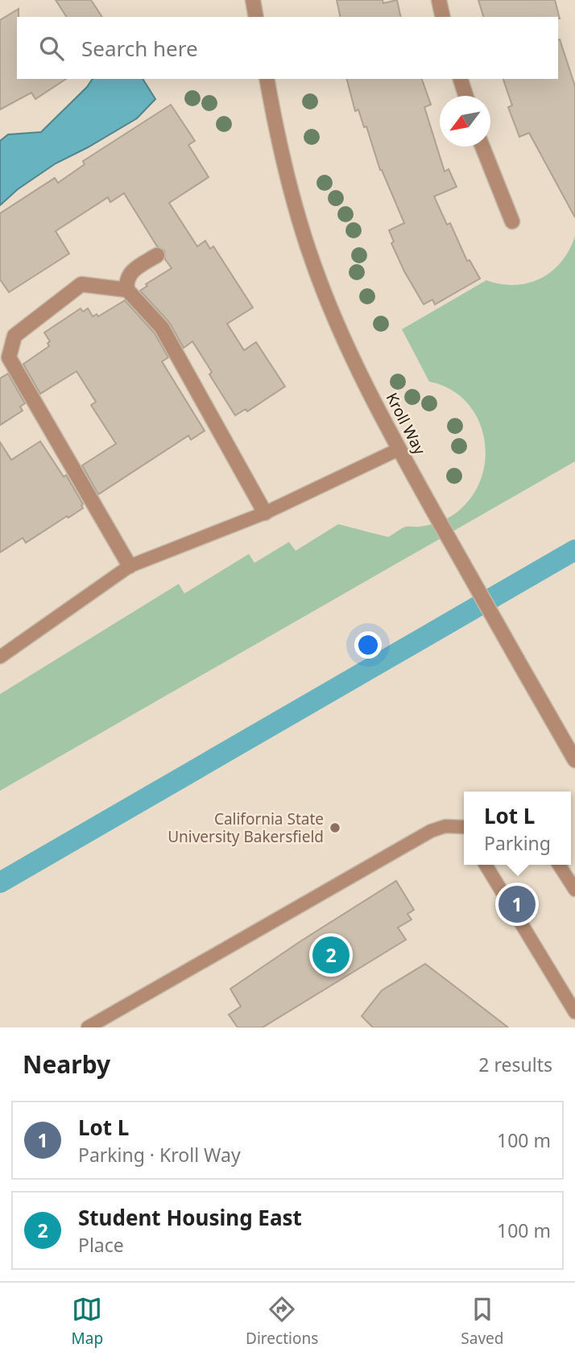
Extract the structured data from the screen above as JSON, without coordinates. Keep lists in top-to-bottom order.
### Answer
{
  "streets": {
    "street": ["Kroll Way"]
  },
  "places": ["California State University Bakersfield"],
  "north": "bottom left",
  "page": {
    "search": "Search here",
    "popup": ["Lot L", "Parking"],
    "pins": ["1", "2"],
    "heading": ["Nearby", "2 results"],
    "list": [
      {
        "mark": "1",
        "name": "Lot L",
        "note": "Parking · Kroll Way",
        "value": "100 m"
      },
      {
        "mark": "2",
        "name": "Student Housing East",
        "note": "Place",
        "value": "100 m"
      }
    ],
    "nav": ["Map", "Directions", "Saved"]
  }
}
